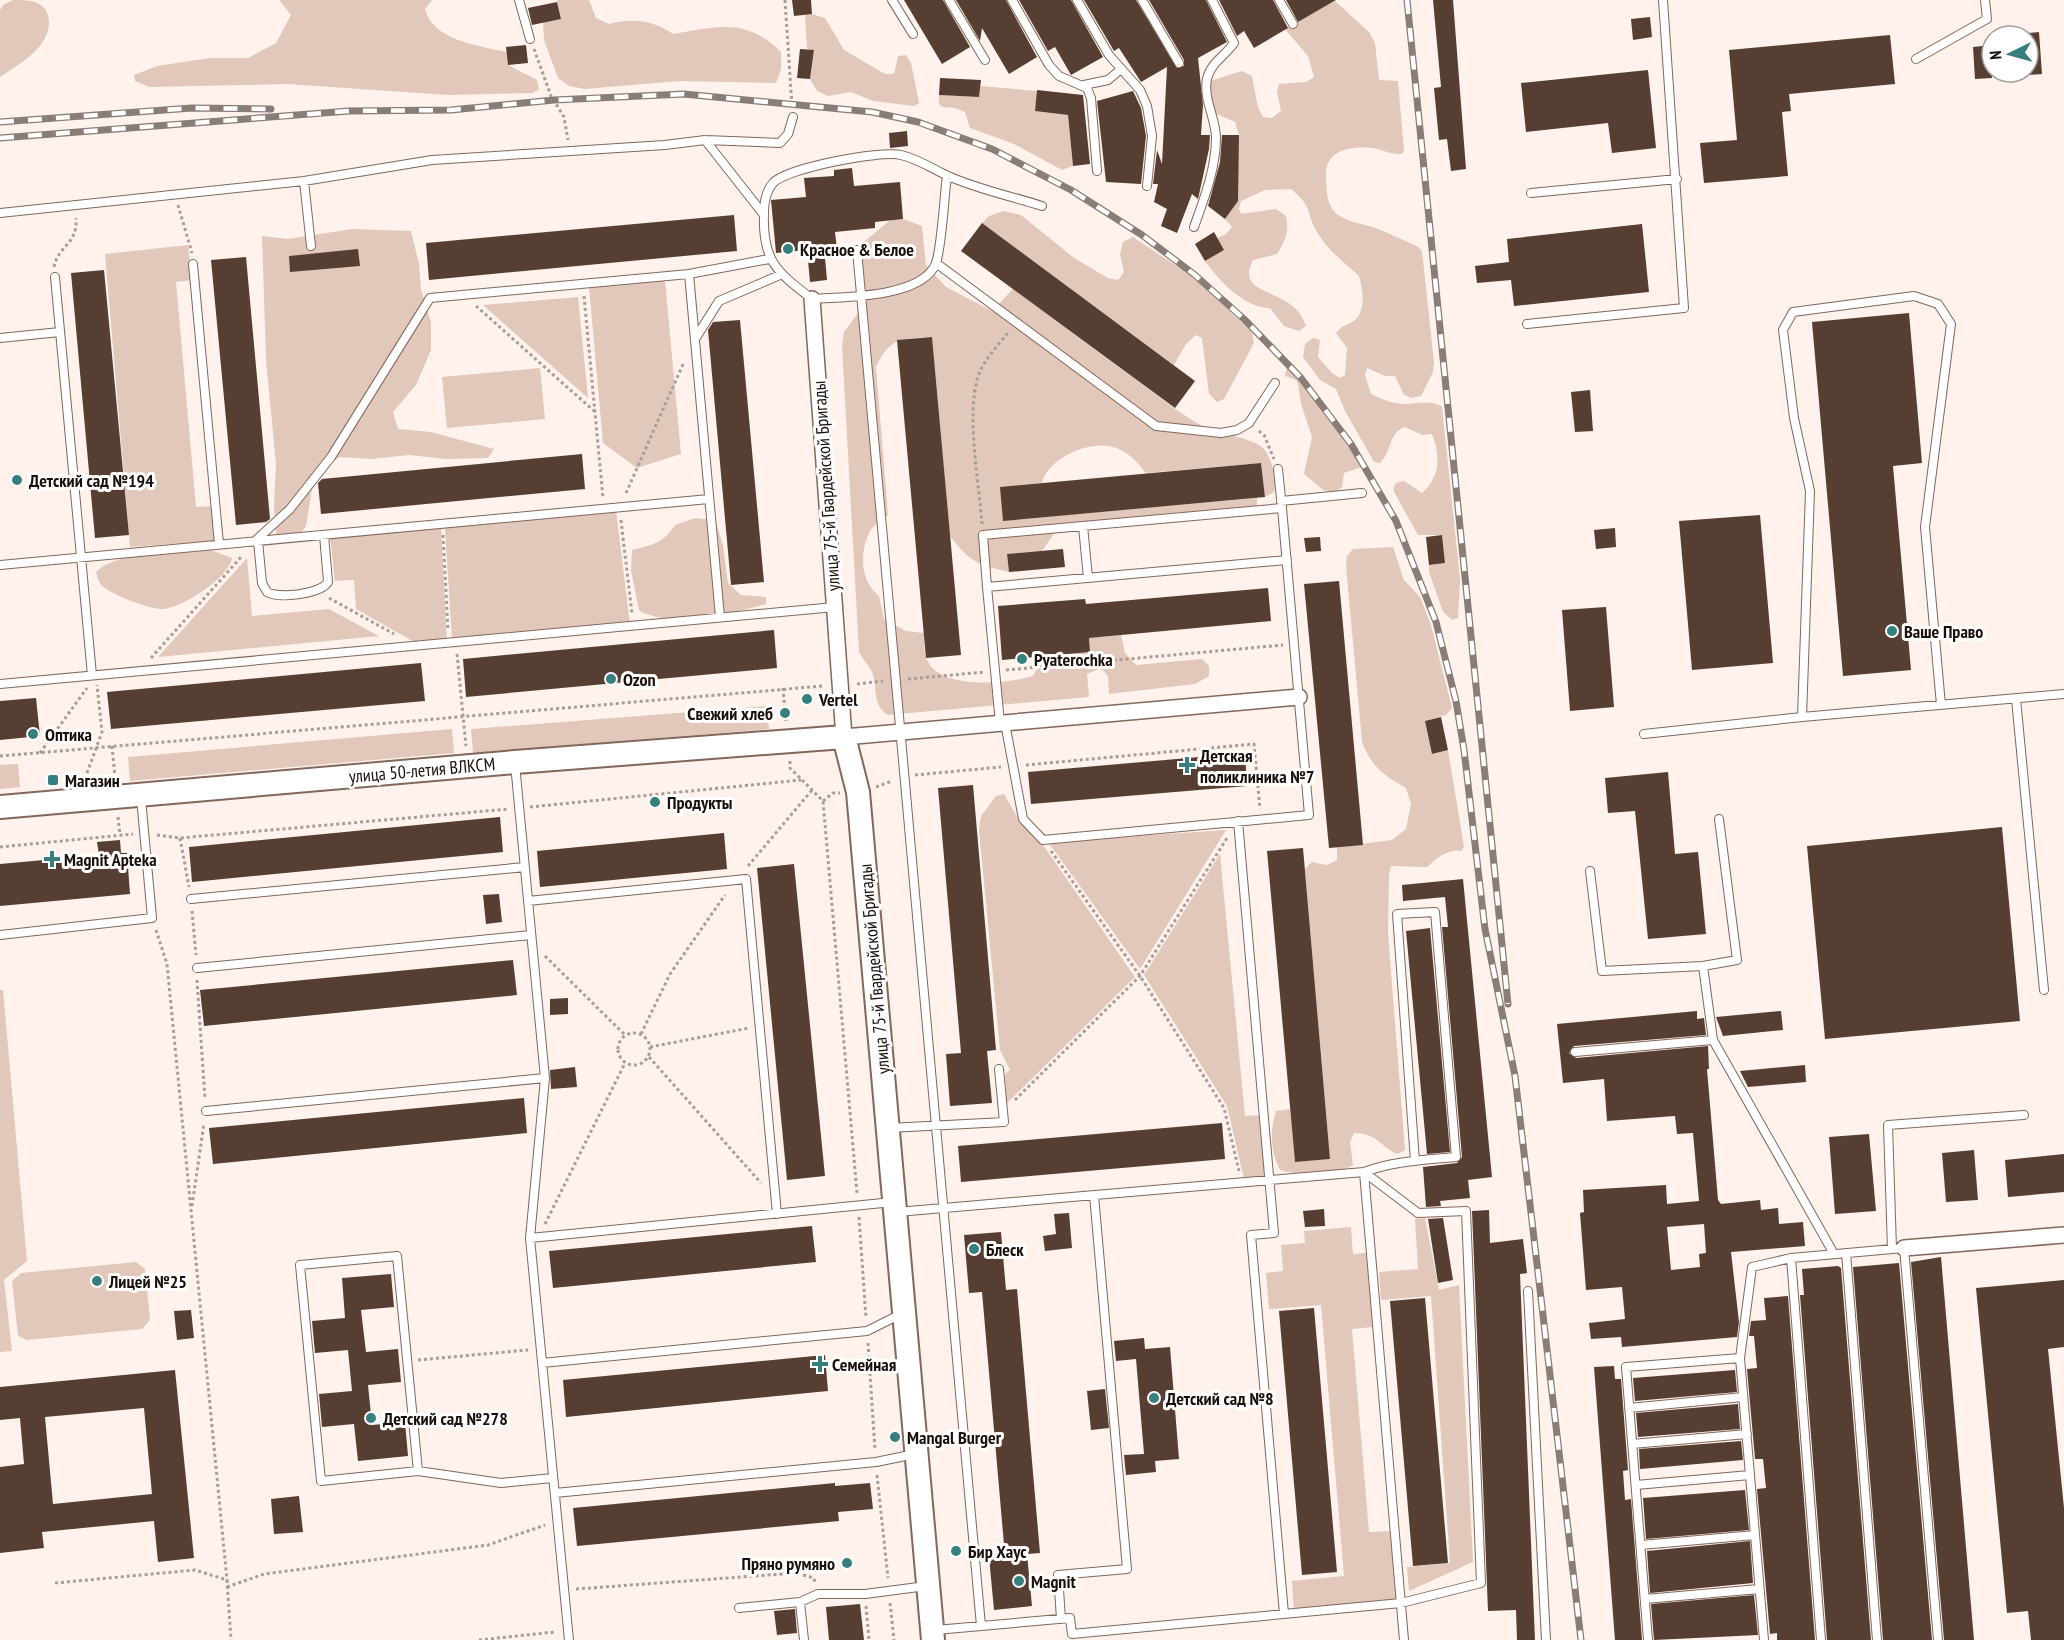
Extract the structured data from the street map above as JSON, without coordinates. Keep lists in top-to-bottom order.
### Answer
{
  "streets": {
    "main road": ["улица 75-й Гвардейской Бригады", "улица 50-летия ВЛКСМ"]
  },
  "crossings": [
    ["улица 75-й Гвардейской Бригады", "улица 50-летия ВЛКСМ"]
  ],
  "places": {
    "other": [
      "Красное & Белое",
      "Детский сад №194",
      "Ваше Право",
      "Pyaterochka",
      "Ozon",
      "Vertel",
      "Свежий хлеб",
      "Оптика",
      "Продукты",
      "Блеск",
      "Лицей №25",
      "Детский сад №8",
      "Детский сад №278",
      "Mangal Burger",
      "Бир Хаус",
      "Пряно румяно",
      "Magnit"
    ],
    "health": ["Детская поликлиника №7", "Magnit Apteka", "Семейная"],
    "transit": ["Магазин"]
  },
  "north": "left"
}
